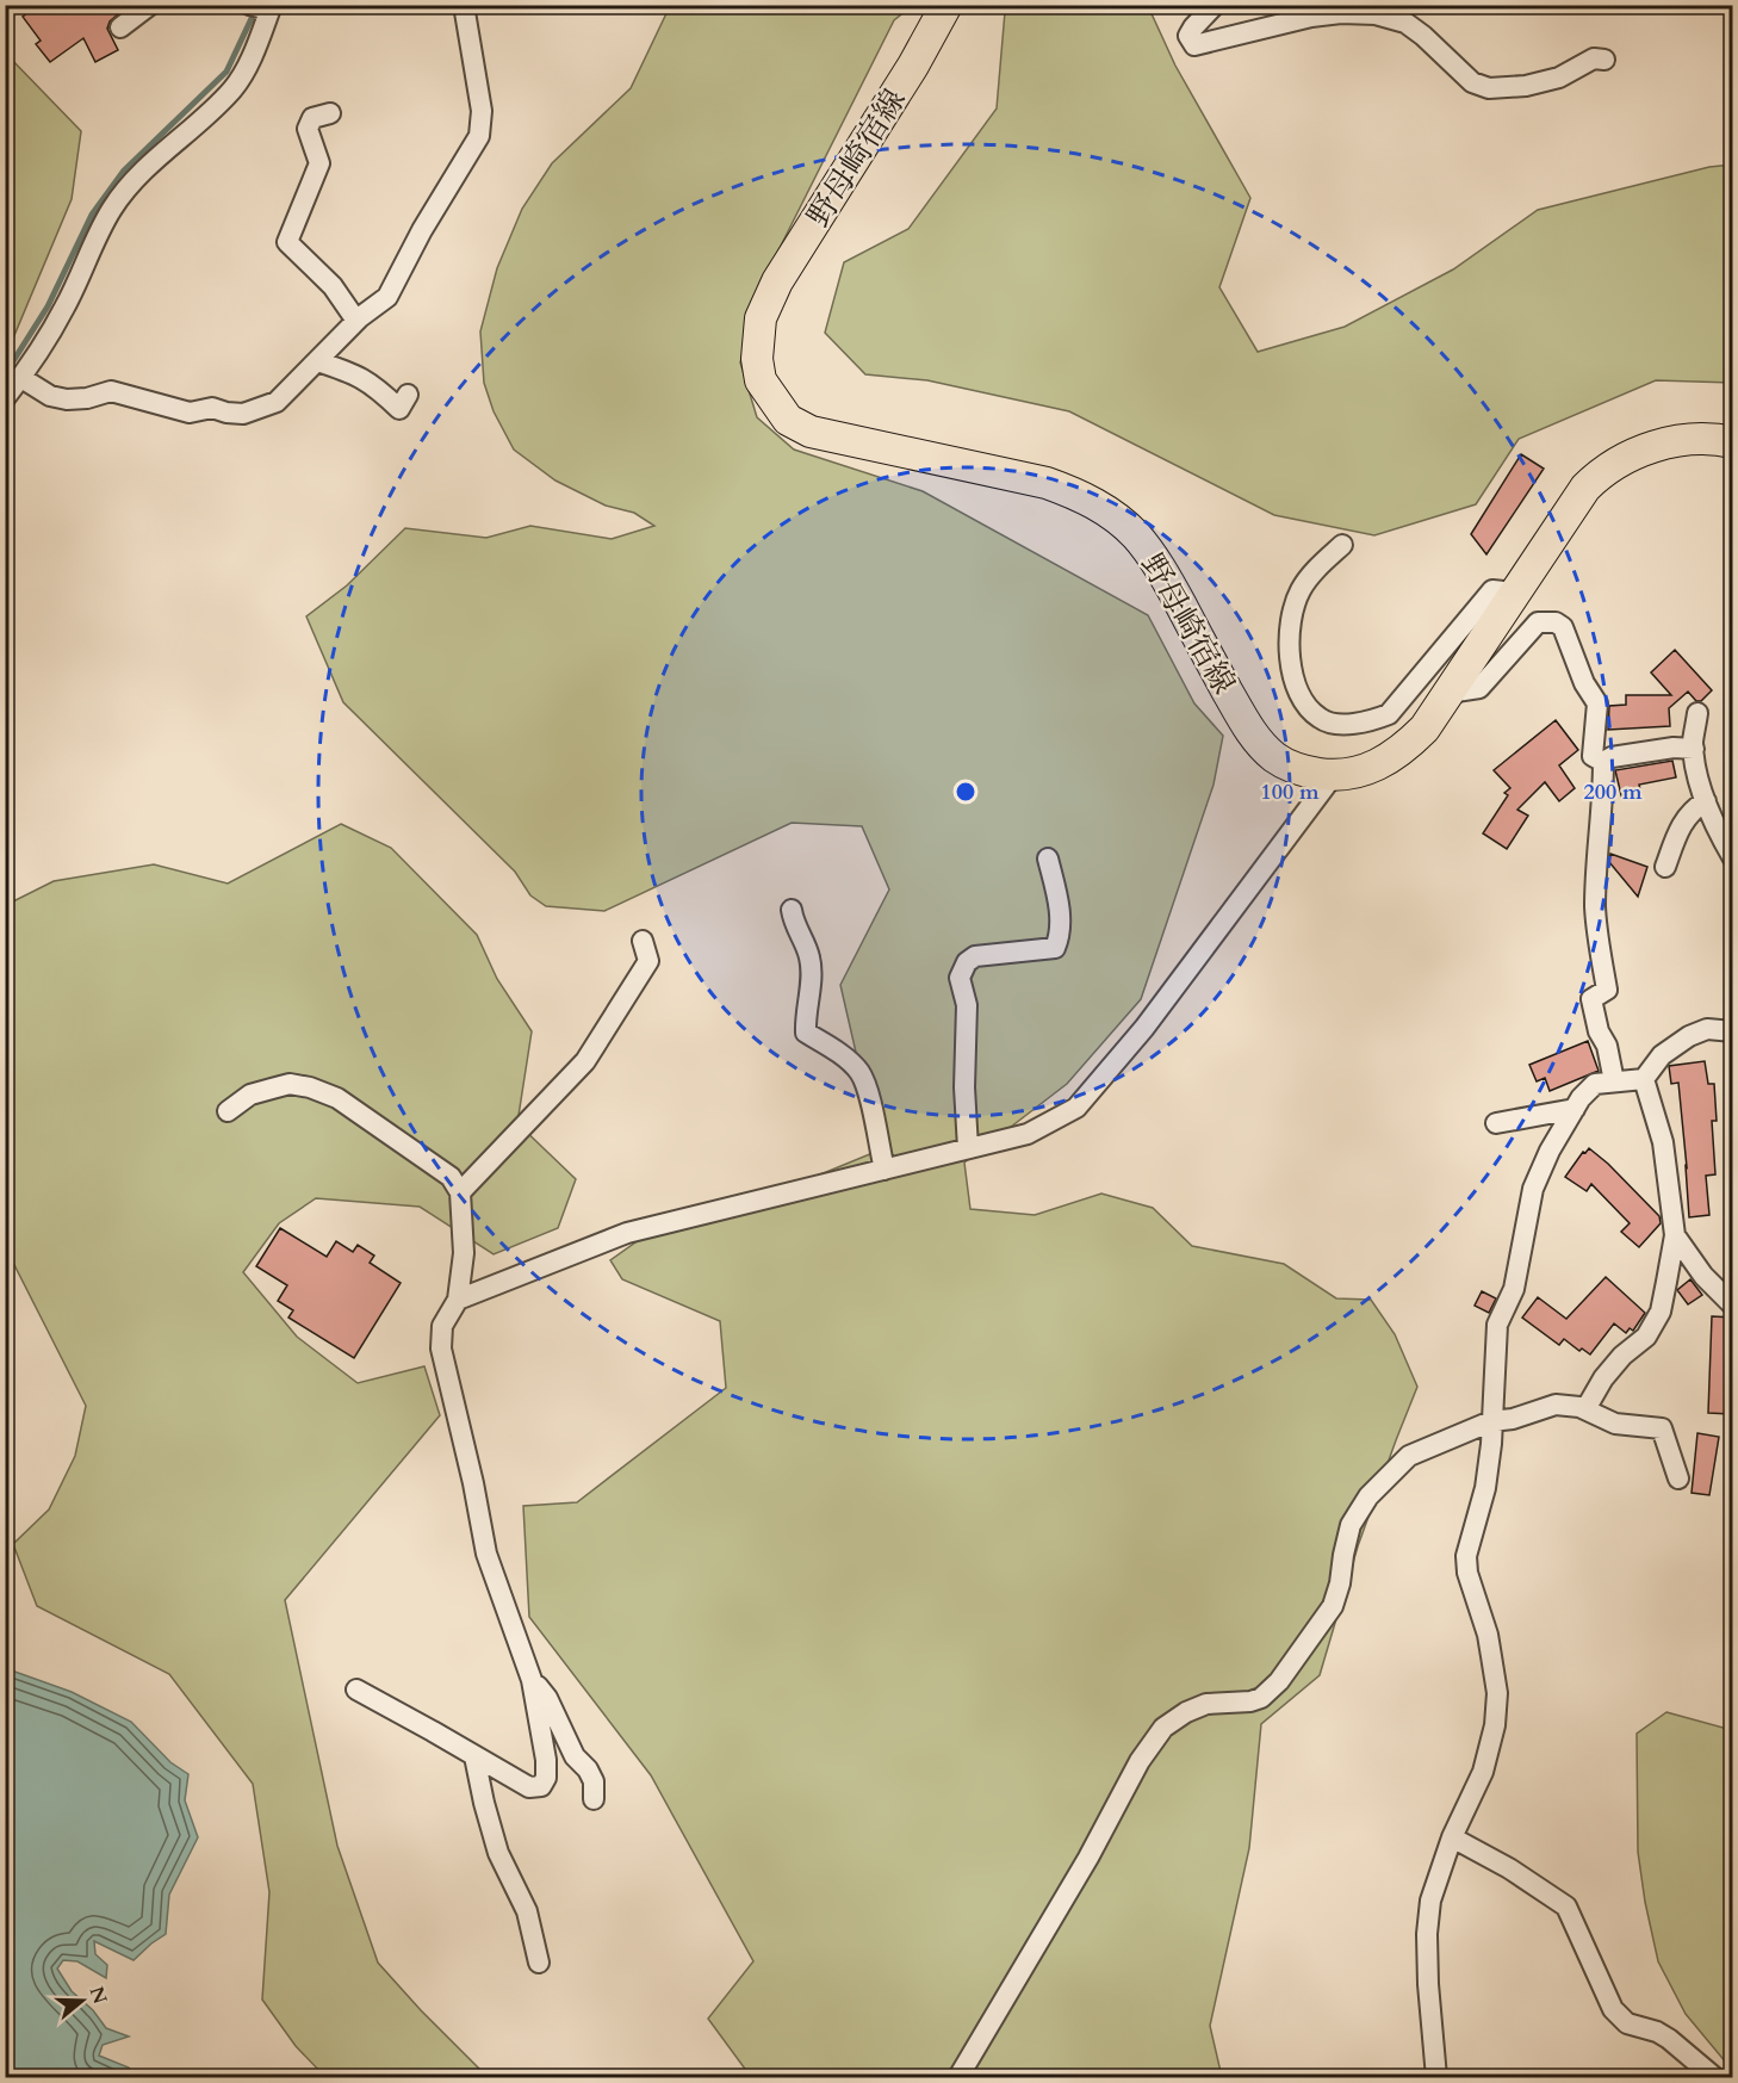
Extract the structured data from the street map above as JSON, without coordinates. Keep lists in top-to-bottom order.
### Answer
{
  "streets": {
    "main road": ["野母崎宿線"]
  },
  "north": "right",
  "rings": ["100 m", "200 m"]
}
